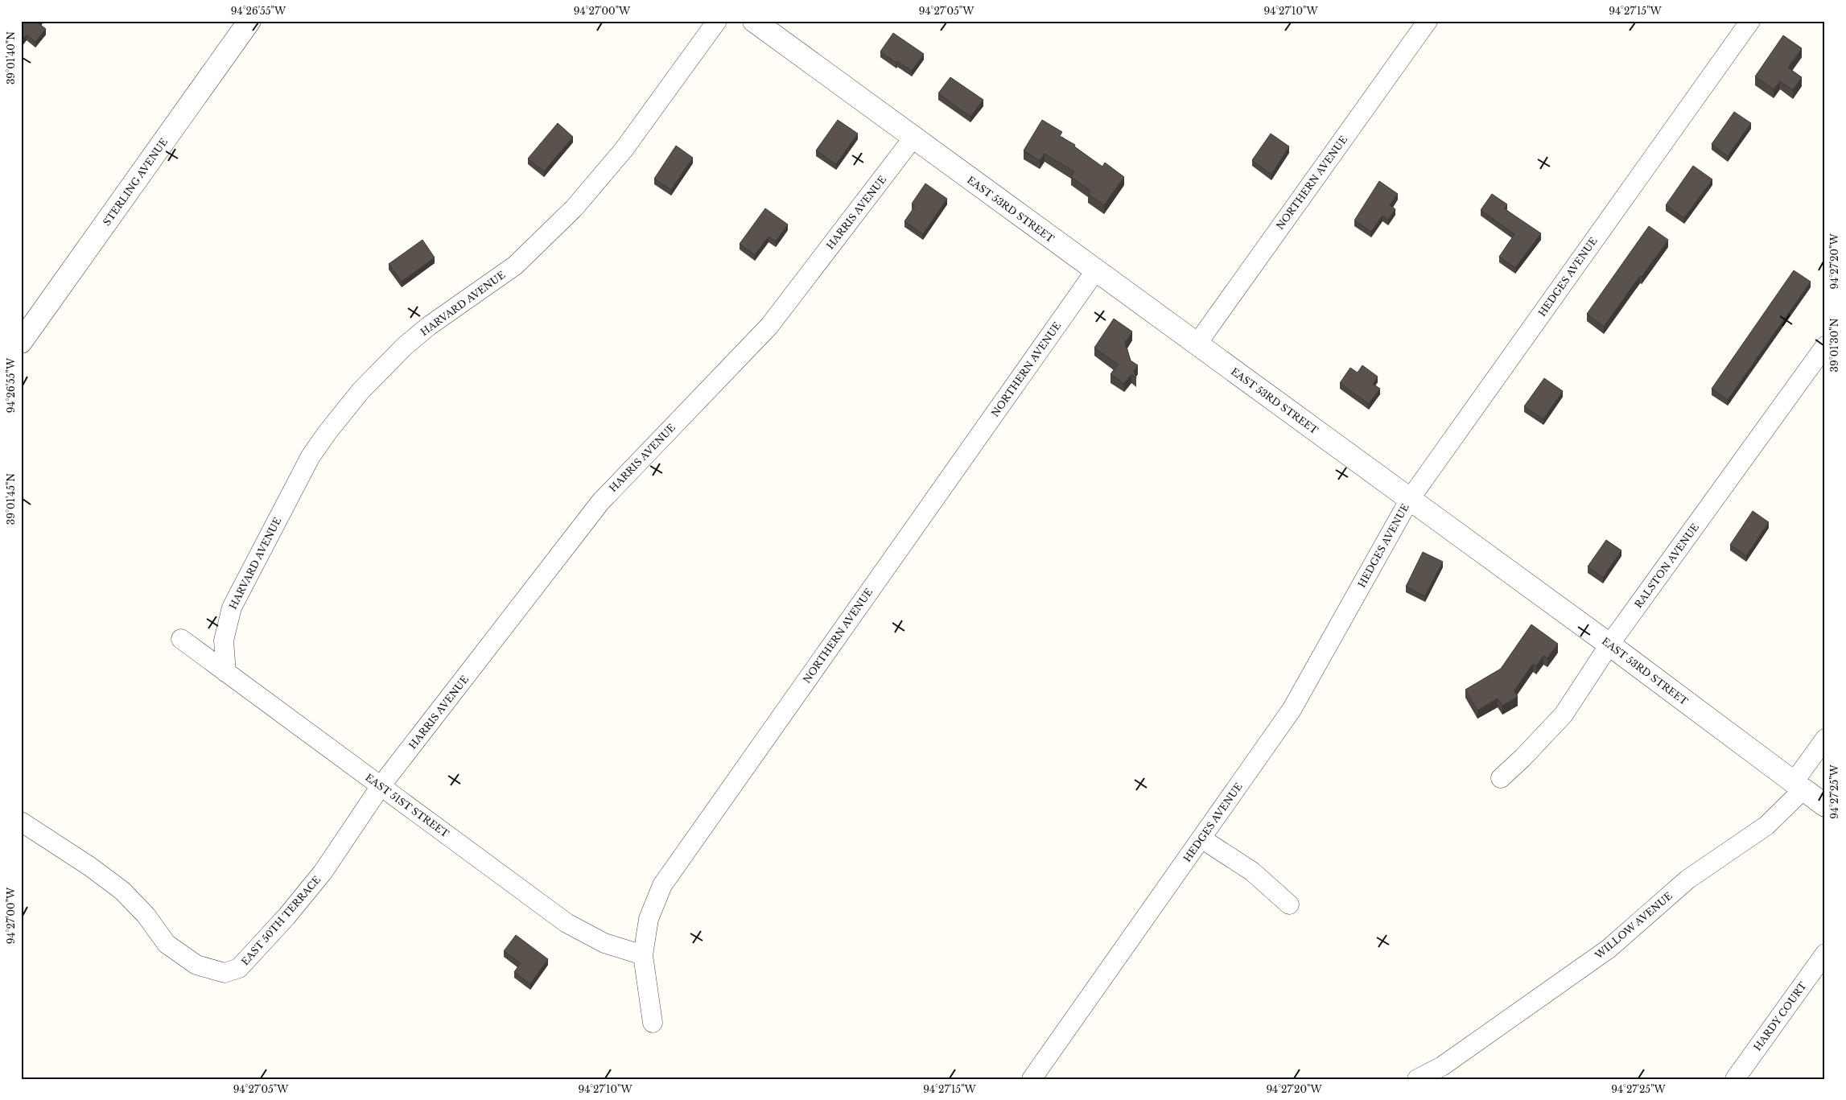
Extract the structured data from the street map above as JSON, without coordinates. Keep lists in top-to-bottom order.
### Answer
{
  "streets": {
    "street": [
      "STERLING AVENUE",
      "NORTHERN AVENUE",
      "EAST 53RD STREET",
      "HARRIS AVENUE",
      "HEDGES AVENUE",
      "HARVARD AVENUE",
      "RALSTON AVENUE",
      "EAST 51ST STREET",
      "EAST 50TH TERRACE",
      "WILLOW AVENUE",
      "HARDY COURT"
    ]
  },
  "crossings": [
    ["NORTHERN AVENUE", "EAST 53RD STREET"],
    ["NORTHERN AVENUE", "EAST 51ST STREET"],
    ["EAST 53RD STREET", "HARRIS AVENUE"],
    ["EAST 53RD STREET", "HEDGES AVENUE"],
    ["EAST 53RD STREET", "RALSTON AVENUE"],
    ["EAST 53RD STREET", "WILLOW AVENUE"],
    ["HARRIS AVENUE", "EAST 51ST STREET"],
    ["HARRIS AVENUE", "EAST 50TH TERRACE"],
    ["HARVARD AVENUE", "EAST 51ST STREET"],
    ["EAST 51ST STREET", "EAST 50TH TERRACE"]
  ],
  "coordinates": [
    "94°26'55\"W",
    "94°27'00\"W",
    "94°27'05\"W",
    "94°27'10\"W",
    "94°27'15\"W",
    "39°01'40\"N",
    "94°27'20\"W",
    "39°01'30\"N",
    "39°01'45\"N",
    "94°27'25\"W"
  ]
}
